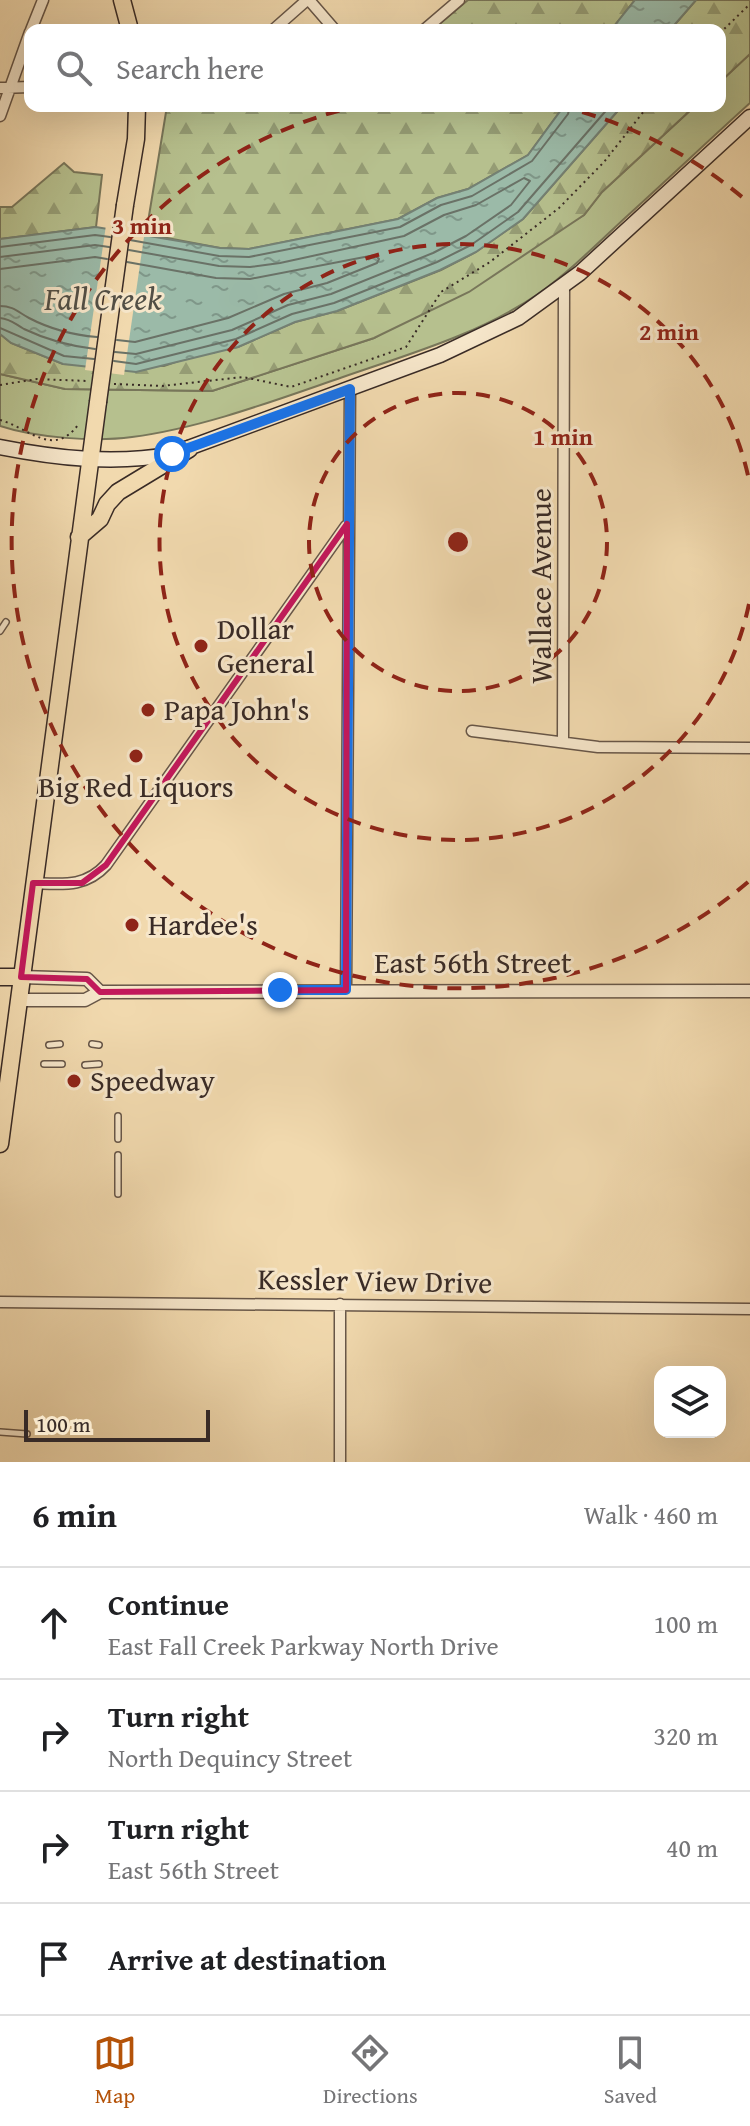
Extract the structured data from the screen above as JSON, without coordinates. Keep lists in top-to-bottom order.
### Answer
{
  "streets": {
    "main road": ["East 56th Street"],
    "street": ["Wallace Avenue", "Kessler View Drive"]
  },
  "water": ["Fall Creek"],
  "places": [
    "Dollar General",
    "Papa John's",
    "Big Red Liquors",
    "Hardee's",
    "Speedway"
  ],
  "scale_bar": "100 m",
  "page": {
    "search": "Search here",
    "scale": "100 m",
    "heading": ["6 min", "Walk · 460 m"],
    "list": [
      ["Continue", "East Fall Creek Parkway North Drive", "100 m"],
      ["Turn right", "North Dequincy Street", "320 m"],
      ["Turn right", "East 56th Street", "40 m"],
      "Arrive at destination"
    ],
    "nav": ["Map", "Directions", "Saved"]
  },
  "rings": ["3 min", "2 min", "1 min"]
}
